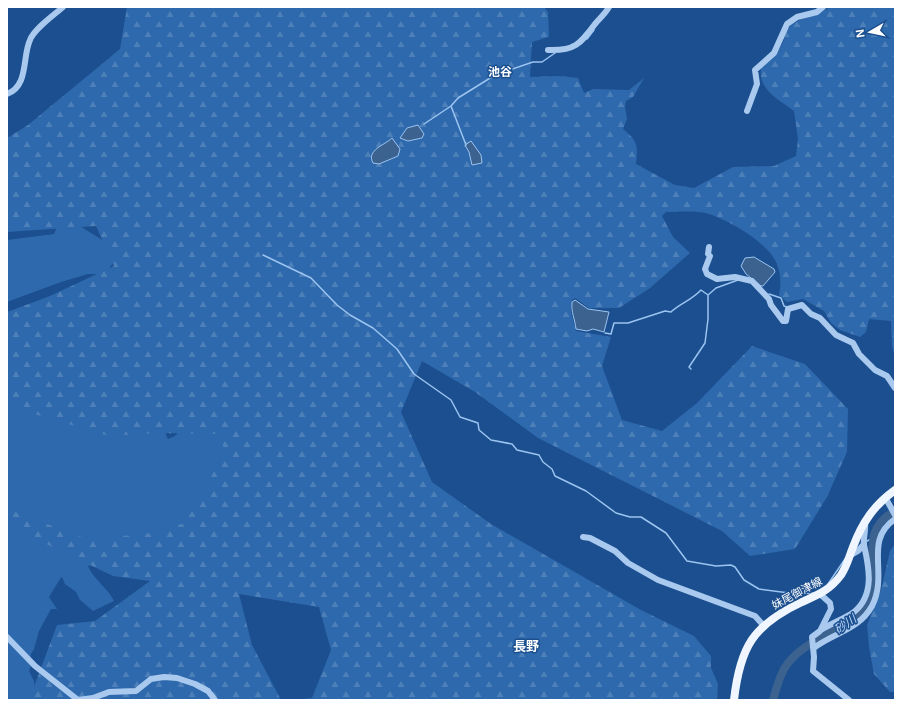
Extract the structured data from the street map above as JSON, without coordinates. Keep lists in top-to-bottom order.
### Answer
{
  "streets": {
    "main road": ["妹尾御津線"]
  },
  "districts": ["池谷", "長野"],
  "water": ["砂川"],
  "north": "left"
}
